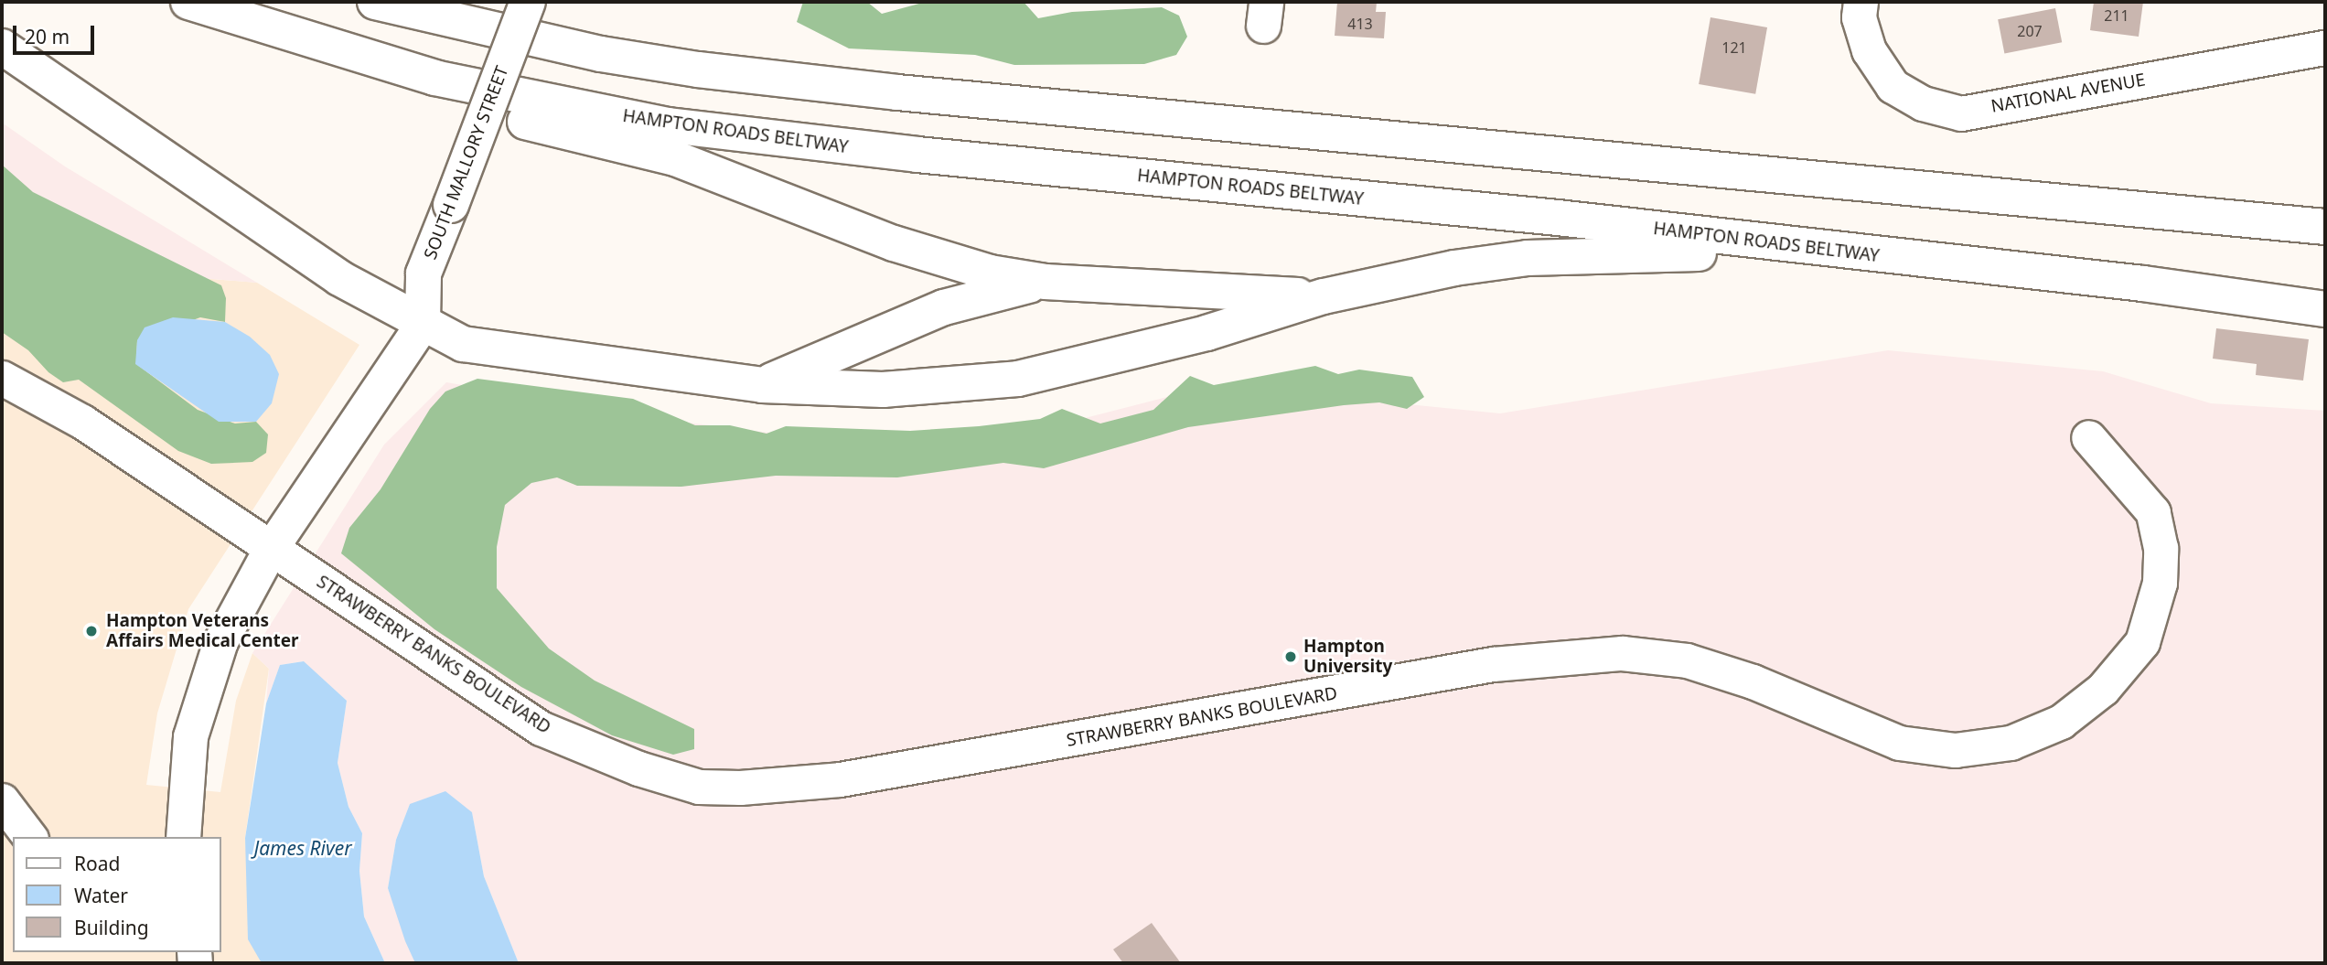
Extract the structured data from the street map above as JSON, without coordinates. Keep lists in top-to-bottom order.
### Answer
{
  "streets": {
    "main road": ["HAMPTON ROADS BELTWAY", "SOUTH MALLORY STREET"],
    "street": ["NATIONAL AVENUE", "STRAWBERRY BANKS BOULEVARD"]
  },
  "water": ["James River"],
  "places": ["Hampton Veterans Affairs Medical Center", "Hampton University"],
  "house_numbers": [
    "211",
    "413",
    "207",
    "121"
  ],
  "legend": ["Road", "Water", "Building"],
  "scale_bar": "20 m"
}
